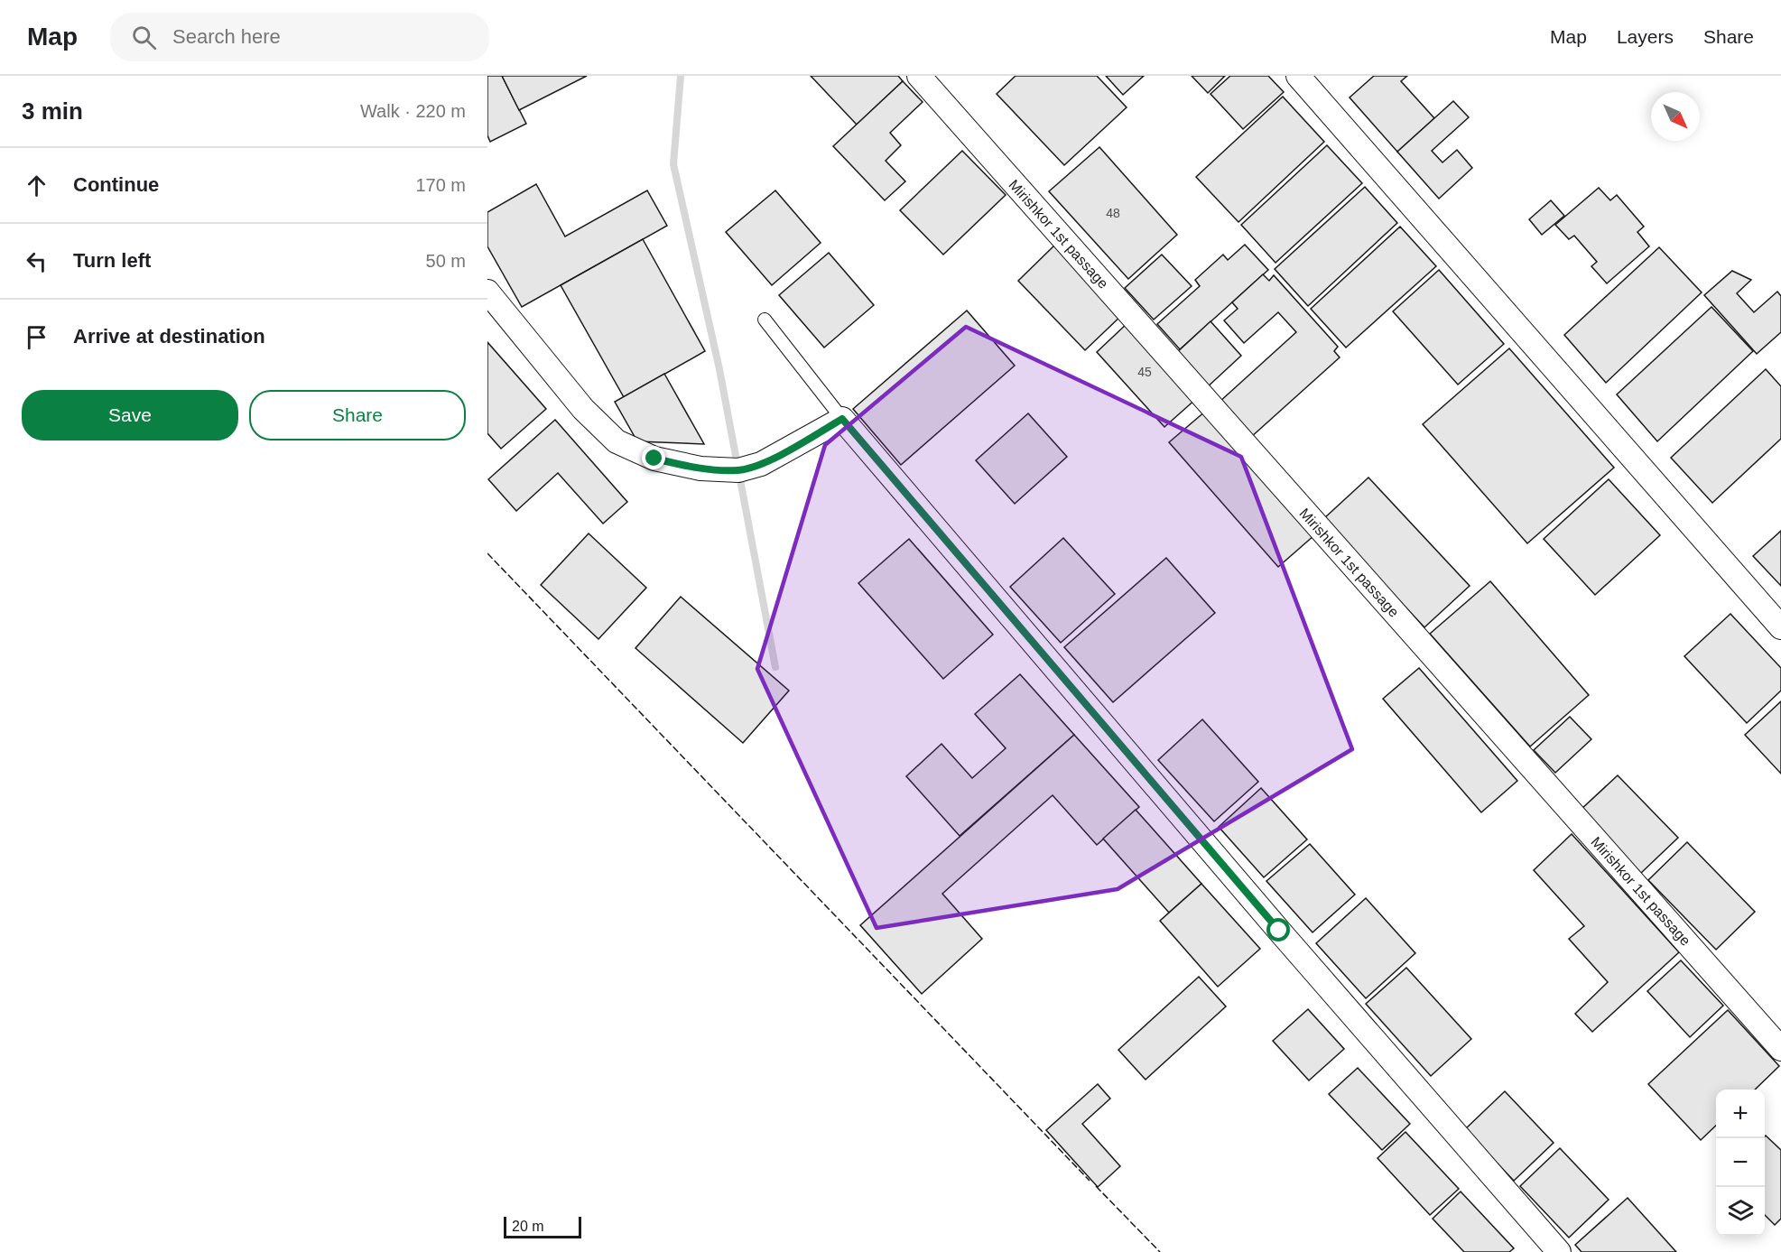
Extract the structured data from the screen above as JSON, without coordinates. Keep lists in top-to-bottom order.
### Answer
{
  "streets": {
    "street": ["Mirishkor 1st passage"]
  },
  "house_numbers": ["48", "45"],
  "scale_bar": "20 m",
  "north": "bottom right",
  "page": {
    "header": "Map",
    "search": "Search here",
    "nav": ["Map", "Layers", "Share"],
    "heading": ["3 min", "Walk · 220 m"],
    "list": [
      ["Continue", "170 m"],
      ["Turn left", "50 m"],
      "Arrive at destination"
    ],
    "buttons": ["Save", "Share"],
    "map_buttons": ["+", "−"],
    "scale": "20 m"
  }
}
